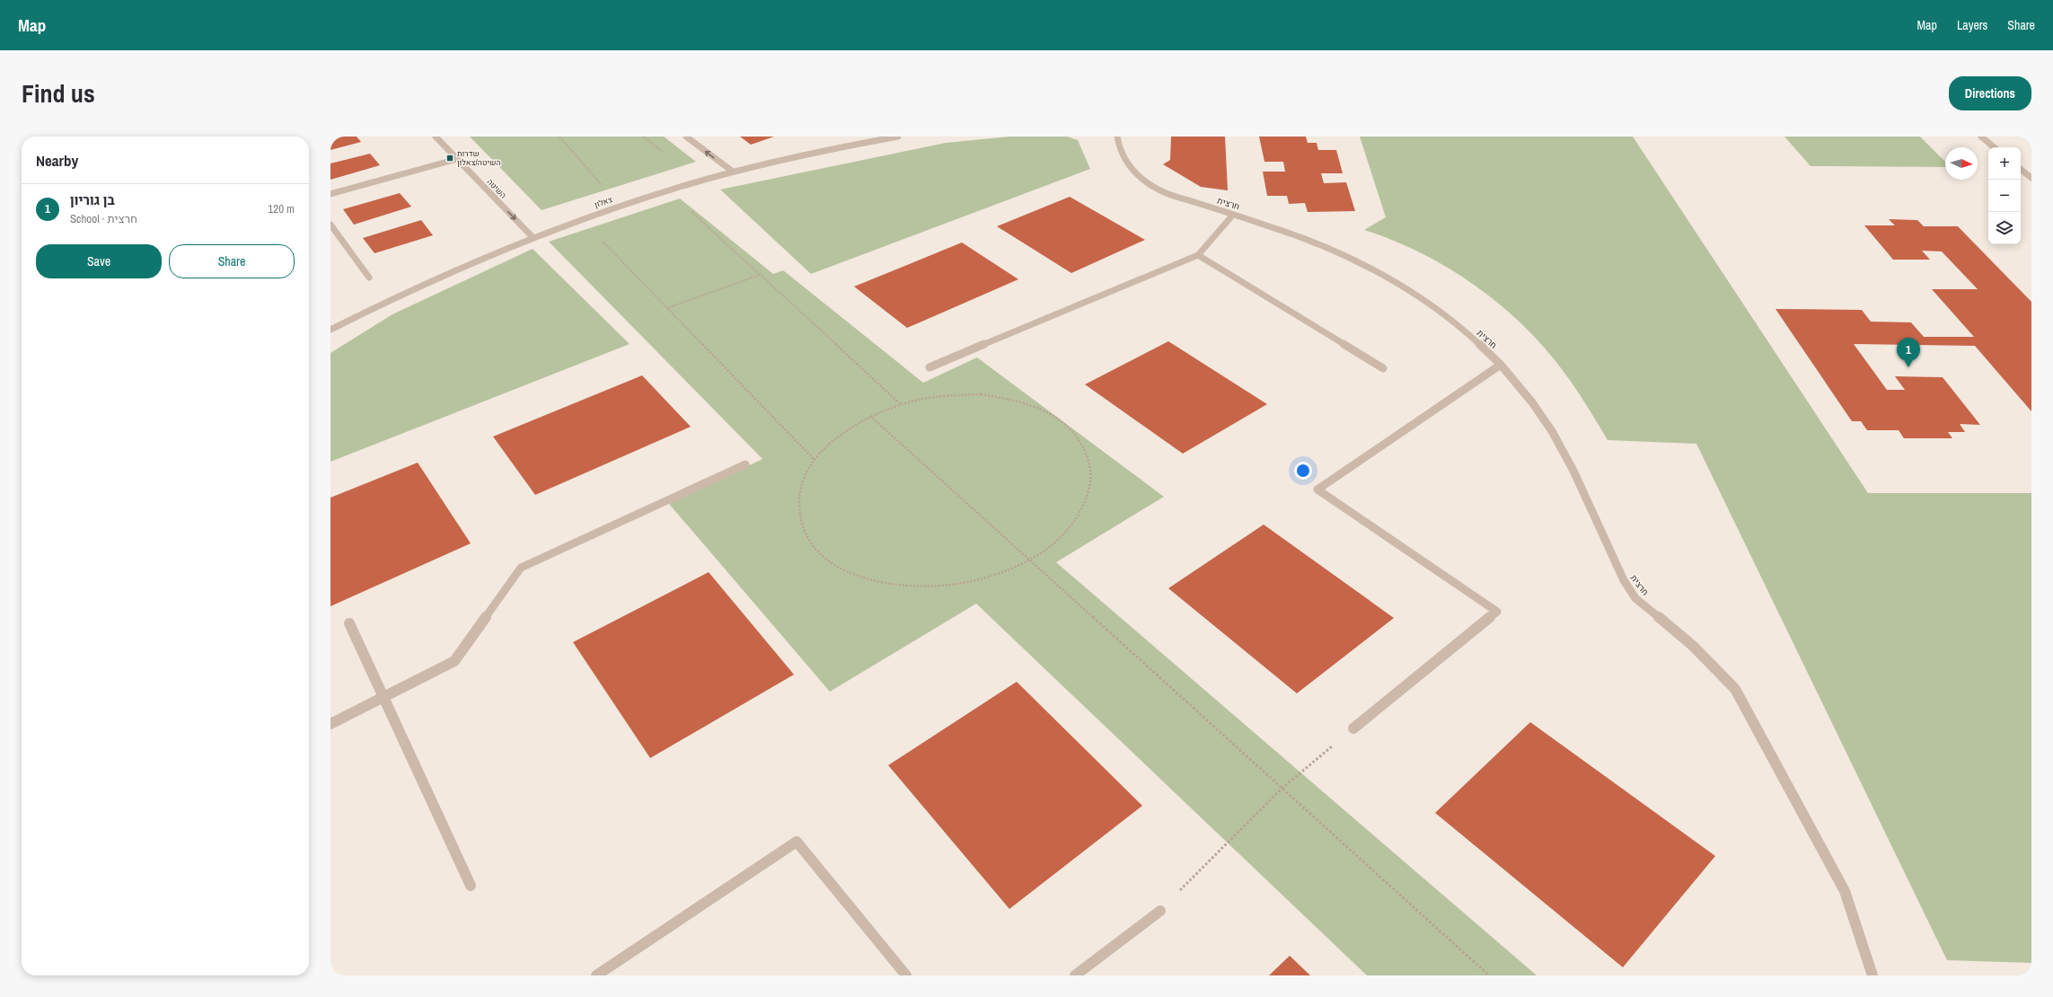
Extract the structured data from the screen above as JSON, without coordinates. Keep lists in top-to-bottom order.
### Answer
{
  "streets": {
    "street": ["השיטה", "צאלון", "חרצית"]
  },
  "crossings": [
    ["השיטה", "צאלון"]
  ],
  "one_way": ["השיטה"],
  "places": {
    "transit": ["שדרות השיטה/צאלון"]
  },
  "north": "right",
  "page": {
    "header": "Map",
    "nav": ["Map", "Layers", "Share"],
    "title": "Find us",
    "buttons": [
      "Directions",
      ["Save", "Share"]
    ],
    "heading": "Nearby",
    "map_buttons": ["+", "−"],
    "list": [
      {
        "mark": "1",
        "name": "בן גוריון",
        "note": "School · חרצית",
        "value": "120 m"
      }
    ],
    "pins": "1"
  }
}
